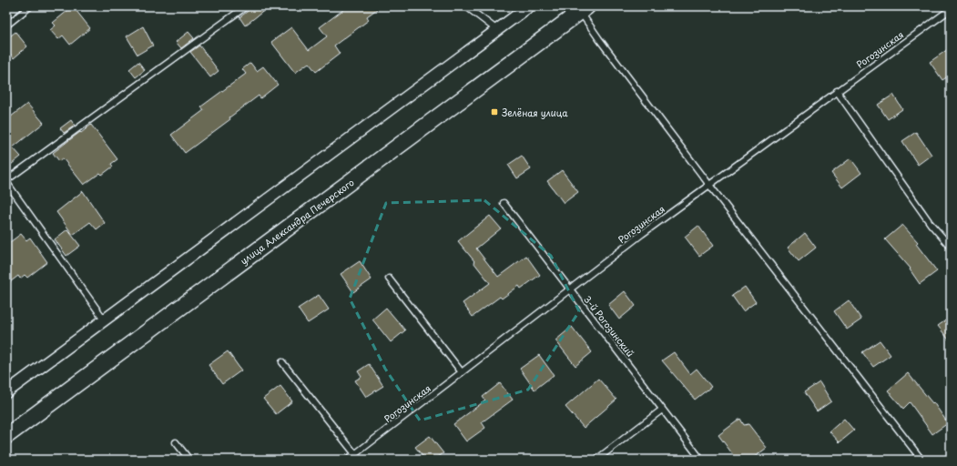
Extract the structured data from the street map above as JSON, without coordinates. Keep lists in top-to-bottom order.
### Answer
{
  "streets": {
    "main road": ["улица Александра Печерского"],
    "lane": ["Рогозинская", "3-й Рогозинский"]
  },
  "crossings": [
    ["Рогозинская", "3-й Рогозинский"]
  ],
  "places": {
    "transit": ["Зелёная улица"]
  }
}
